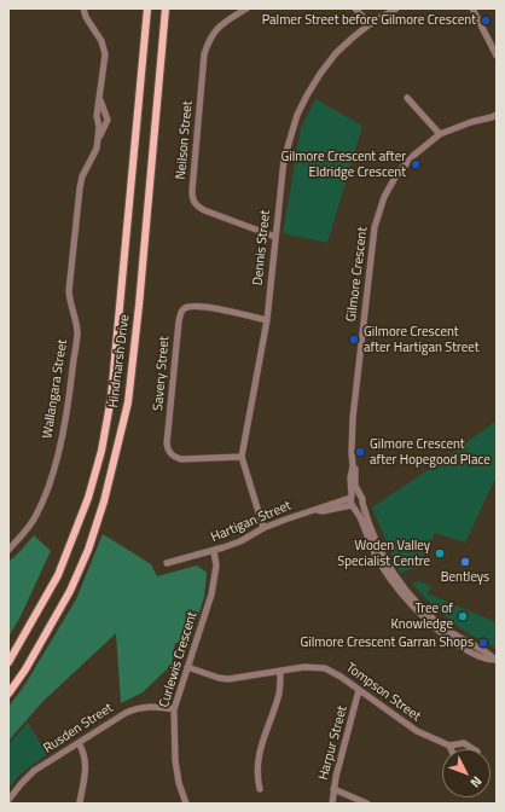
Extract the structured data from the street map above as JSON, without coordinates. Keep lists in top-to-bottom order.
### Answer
{
  "streets": {
    "main road": ["Hindmarsh Drive"],
    "street": [
      "Neilson Street",
      "Dennis Street",
      "Gilmore Crescent",
      "Savery Street",
      "Wallangara Street",
      "Hartigan Street",
      "Curlewis Crescent",
      "Tompson Street",
      "Rusden Street",
      "Harpur Street"
    ]
  },
  "crossings": [
    ["Neilson Street", "Dennis Street"],
    ["Dennis Street", "Savery Street"],
    ["Dennis Street", "Hartigan Street"],
    ["Gilmore Crescent", "Hartigan Street"],
    ["Hartigan Street", "Curlewis Crescent"],
    ["Curlewis Crescent", "Tompson Street"],
    ["Curlewis Crescent", "Rusden Street"],
    ["Tompson Street", "Harpur Street"]
  ],
  "places": [
    "Palmer Street before Gilmore Crescent",
    "Gilmore Crescent after Eldridge Crescent",
    "Gilmore Crescent after Hartigan Street",
    "Gilmore Crescent after Hopegood Place",
    "Woden Valley Specialist Centre",
    "Bentleys",
    "Tree of Knowledge",
    "Gilmore Crescent Garran Shops"
  ],
  "north": "bottom right"
}
